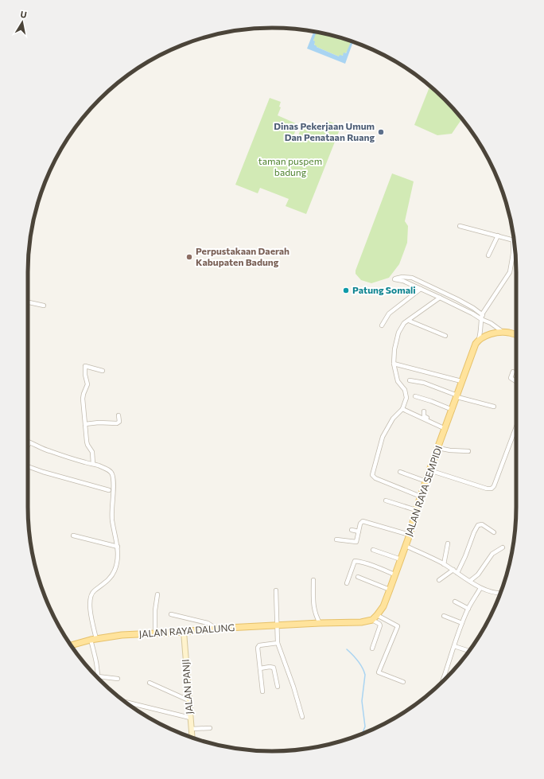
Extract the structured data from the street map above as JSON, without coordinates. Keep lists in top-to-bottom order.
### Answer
{
  "streets": {
    "main road": ["JALAN RAYA SEMPIDI", "JALAN RAYA DALUNG"],
    "street": ["JALAN PANJI"]
  },
  "crossings": [
    ["JALAN RAYA SEMPIDI", "JALAN RAYA DALUNG"],
    ["JALAN RAYA DALUNG", "JALAN PANJI"]
  ],
  "parks": ["taman puspem badung"],
  "places": ["Dinas Pekerjaan Umum Dan Penataan Ruang", "Perpustakaan Daerah Kabupaten Badung", "Patung Somali"],
  "north": "top"
}
